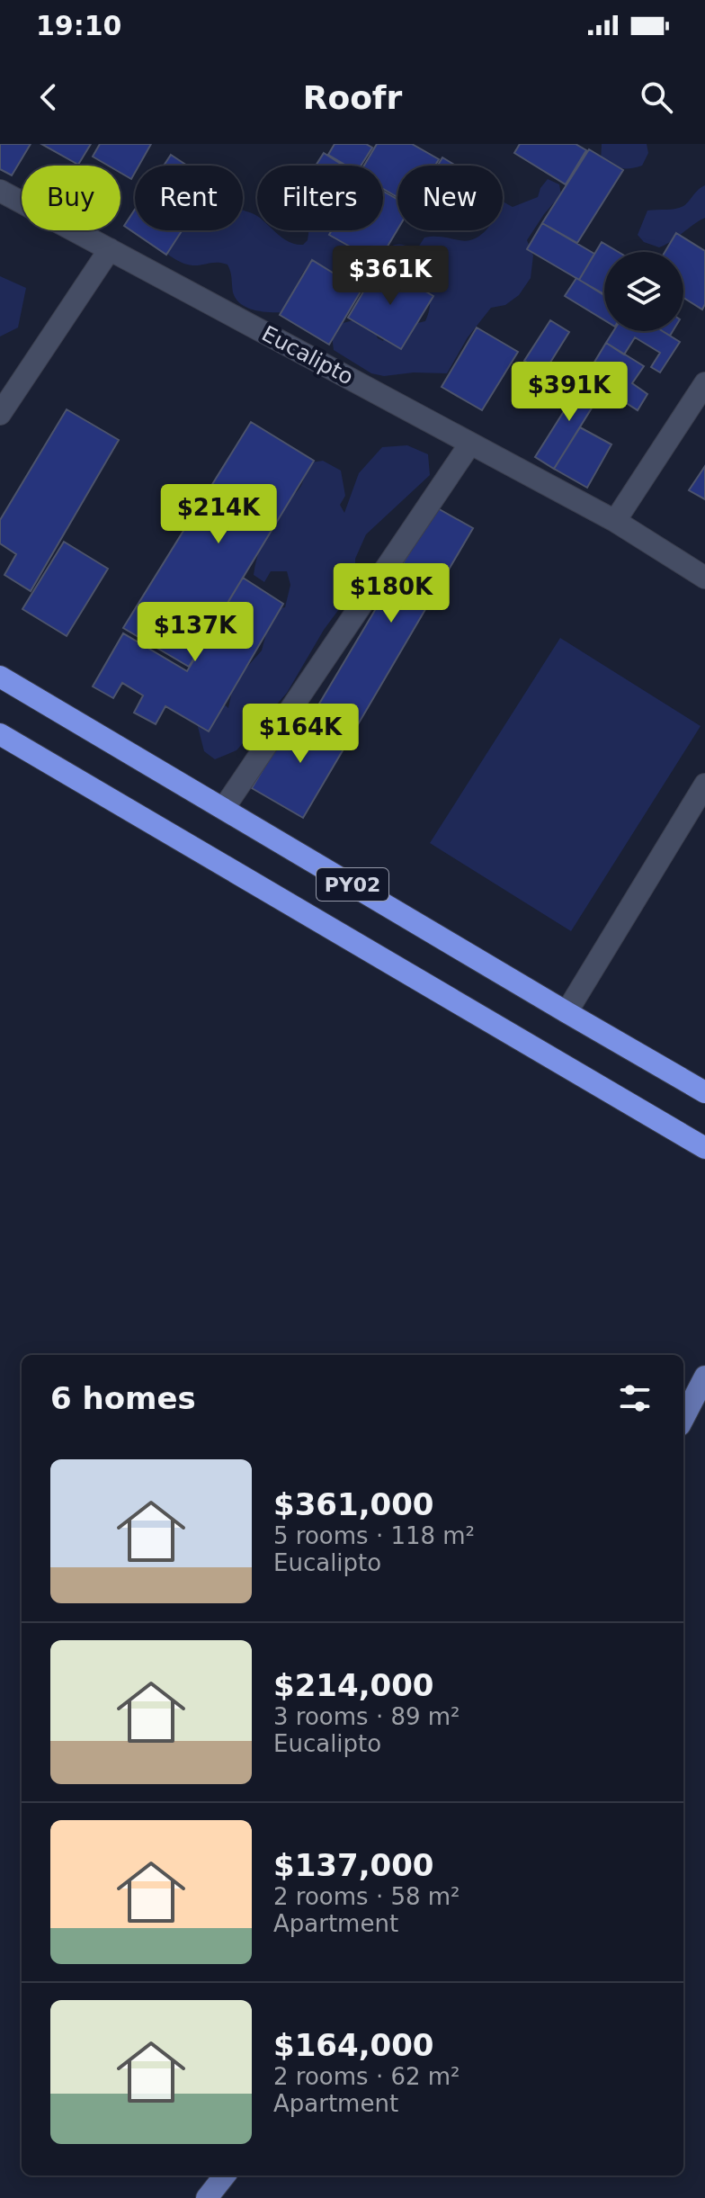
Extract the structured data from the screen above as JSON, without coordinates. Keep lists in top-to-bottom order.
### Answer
{
  "streets": {
    "highway": ["PY02"],
    "street": ["Eucalipto"]
  },
  "page": {
    "status": "19:10",
    "header": "Roofr",
    "chip": [
      "Buy",
      "Rent",
      "Filters",
      "New"
    ],
    "price": [
      "$361K",
      "$391K",
      "$214K",
      "$180K",
      "$137K",
      "$164K"
    ],
    "heading": "6 homes",
    "list": [
      {
        "name": "$361,000",
        "note": "5 rooms · 118 m² · Eucalipto"
      },
      {
        "name": "$214,000",
        "note": "3 rooms · 89 m² · Eucalipto"
      },
      {
        "name": "$137,000",
        "note": "2 rooms · 58 m² · Apartment"
      },
      {
        "name": "$164,000",
        "note": "2 rooms · 62 m² · Apartment"
      }
    ]
  }
}
